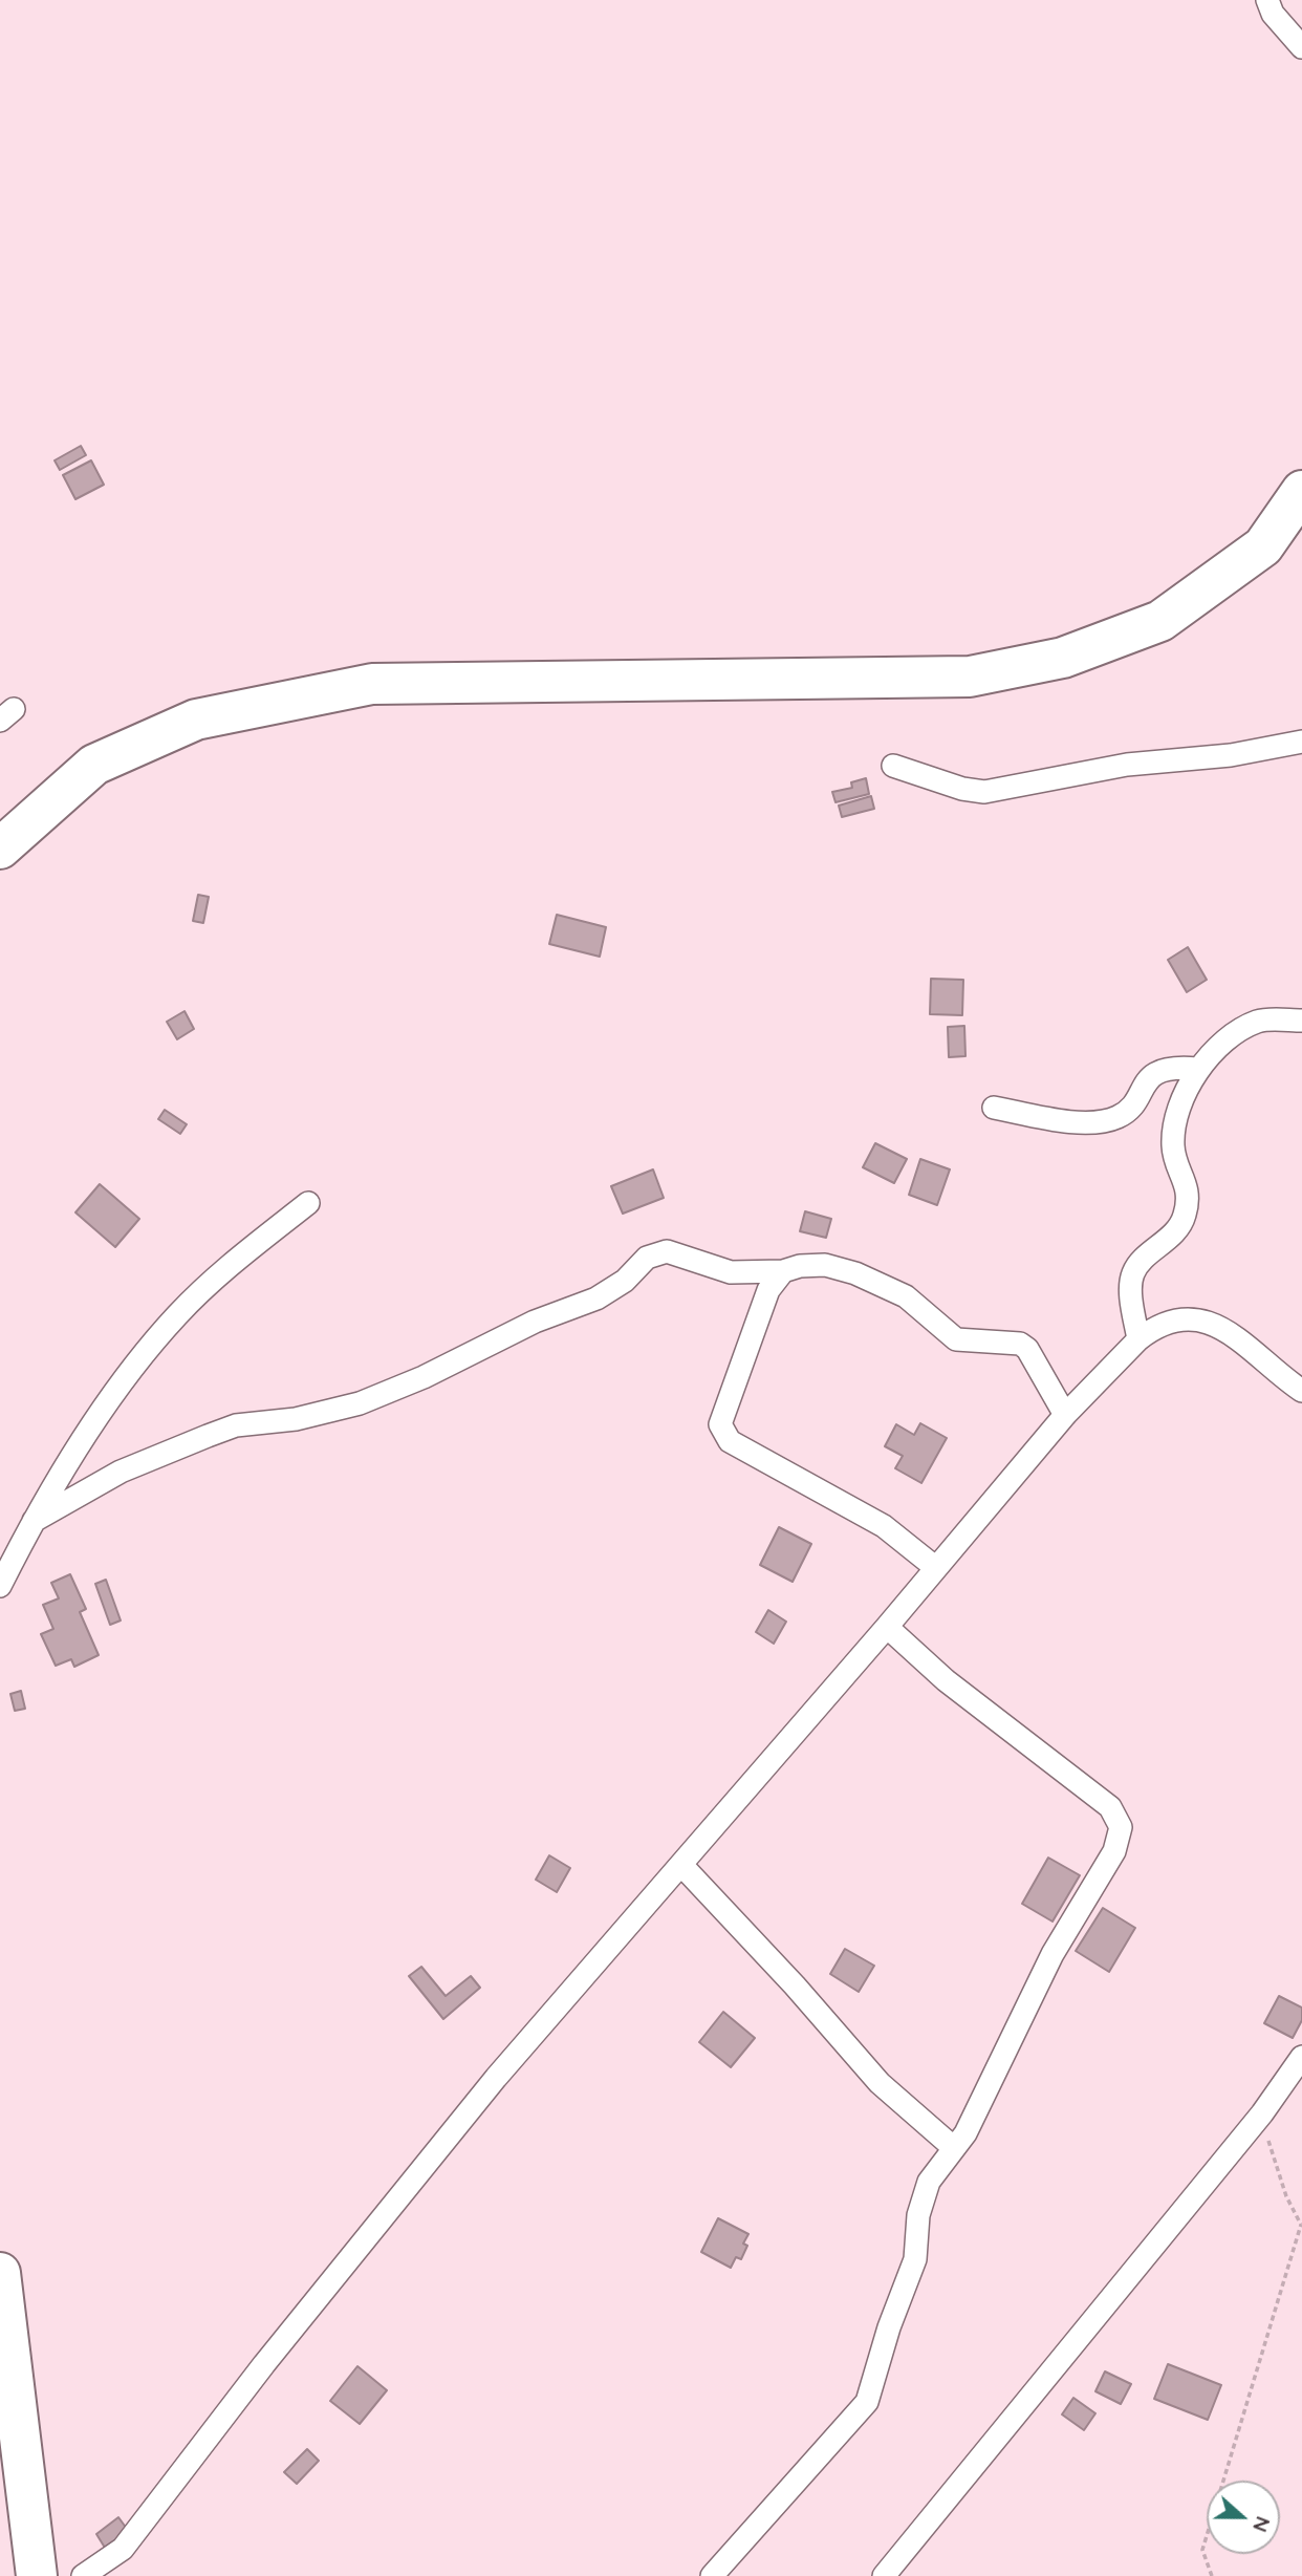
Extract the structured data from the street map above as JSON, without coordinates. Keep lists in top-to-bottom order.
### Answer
{
  "north": "right"
}
